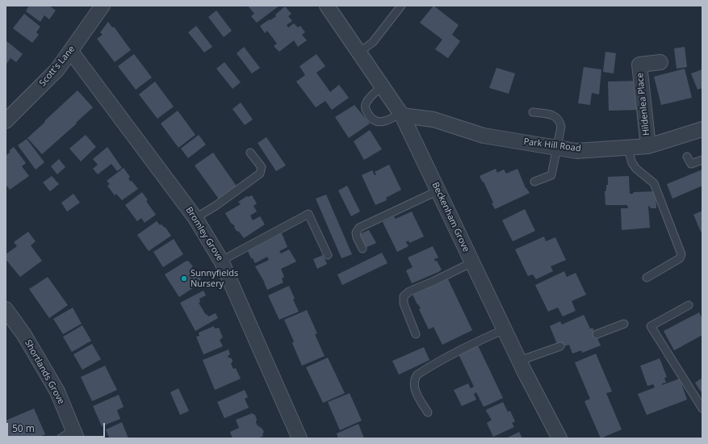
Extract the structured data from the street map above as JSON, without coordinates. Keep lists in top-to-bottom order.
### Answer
{
  "streets": {
    "street": [
      "Scott's Lane",
      "Hildenlea Place",
      "Park Hill Road",
      "Beckenham Grove",
      "Bromley Grove",
      "Shortlands Grove"
    ]
  },
  "crossings": [
    ["Scott's Lane", "Bromley Grove"],
    ["Hildenlea Place", "Park Hill Road"],
    ["Park Hill Road", "Beckenham Grove"]
  ],
  "places": ["Sunnyfields Nursery"],
  "scale_bar": "50 m"
}
